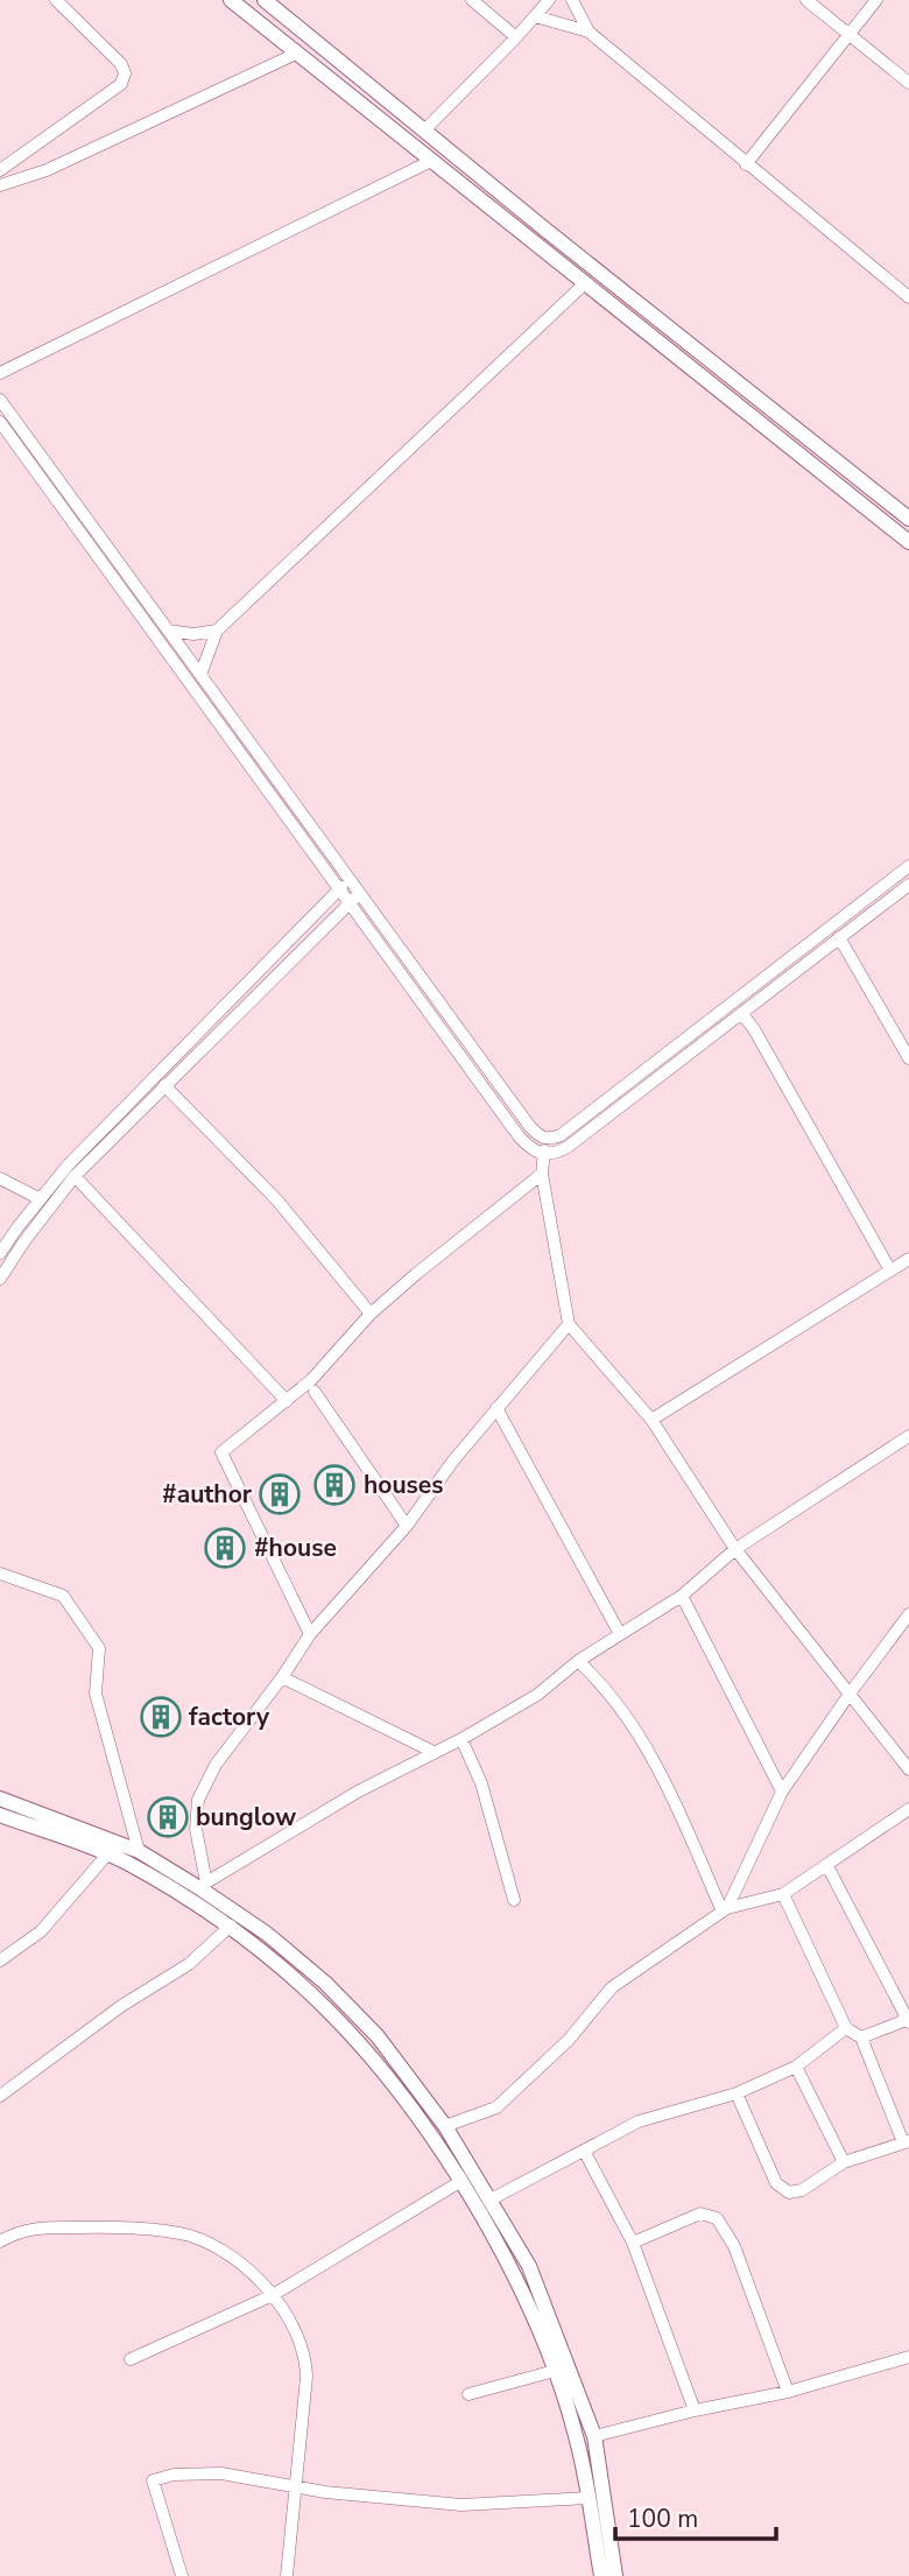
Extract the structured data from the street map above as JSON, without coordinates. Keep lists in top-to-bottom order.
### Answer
{
  "places": {
    "building": [
      "houses",
      "#author",
      "#house",
      "factory",
      "bunglow"
    ]
  },
  "scale_bar": "100 m"
}
